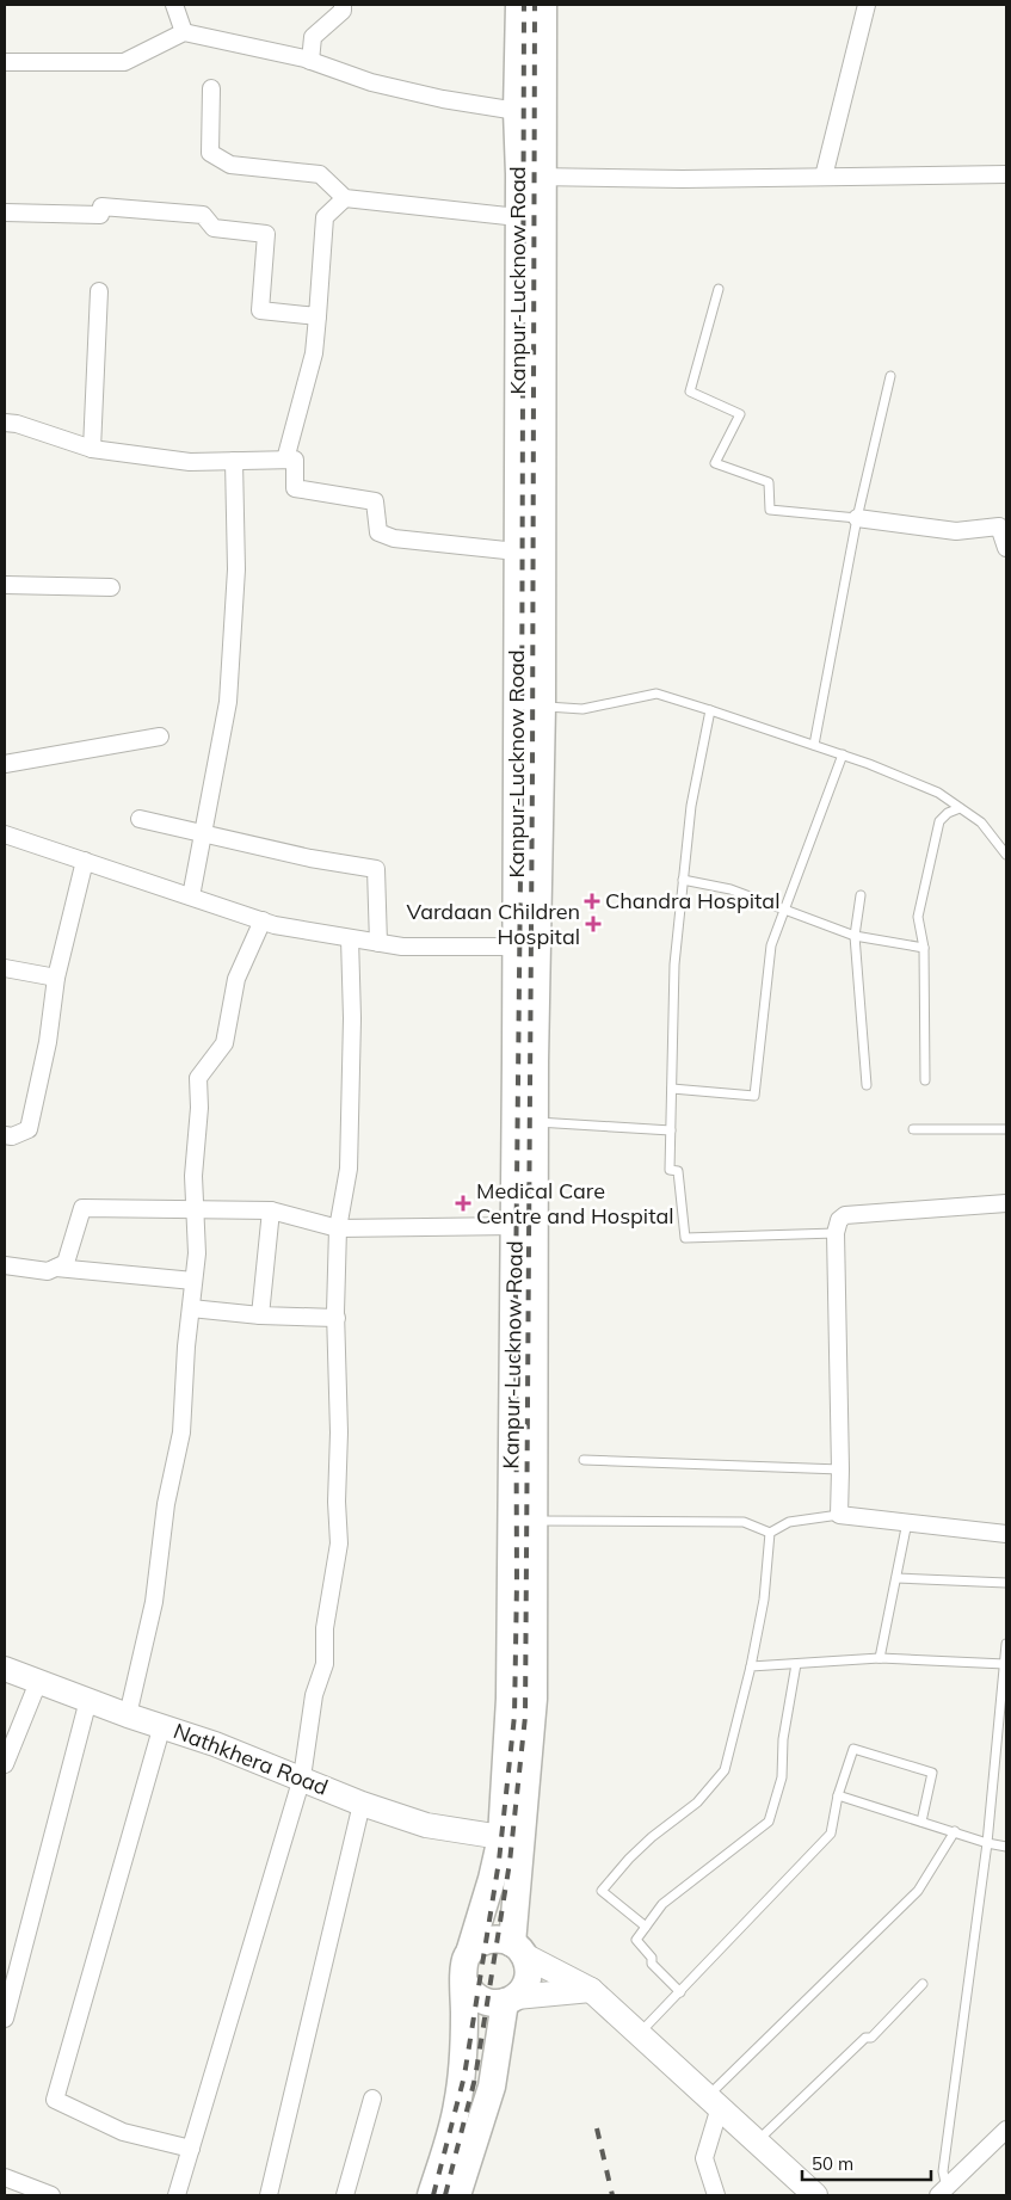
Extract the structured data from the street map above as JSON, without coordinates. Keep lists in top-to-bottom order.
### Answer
{
  "streets": {
    "main road": ["Kanpur-Lucknow Road"],
    "street": ["Nathkhera Road"]
  },
  "crossings": [
    ["Kanpur-Lucknow Road", "Nathkhera Road"]
  ],
  "places": {
    "health": ["Chandra Hospital", "Vardaan Children Hospital", "Medical Care Centre and Hospital"]
  },
  "scale_bar": "50 m"
}
